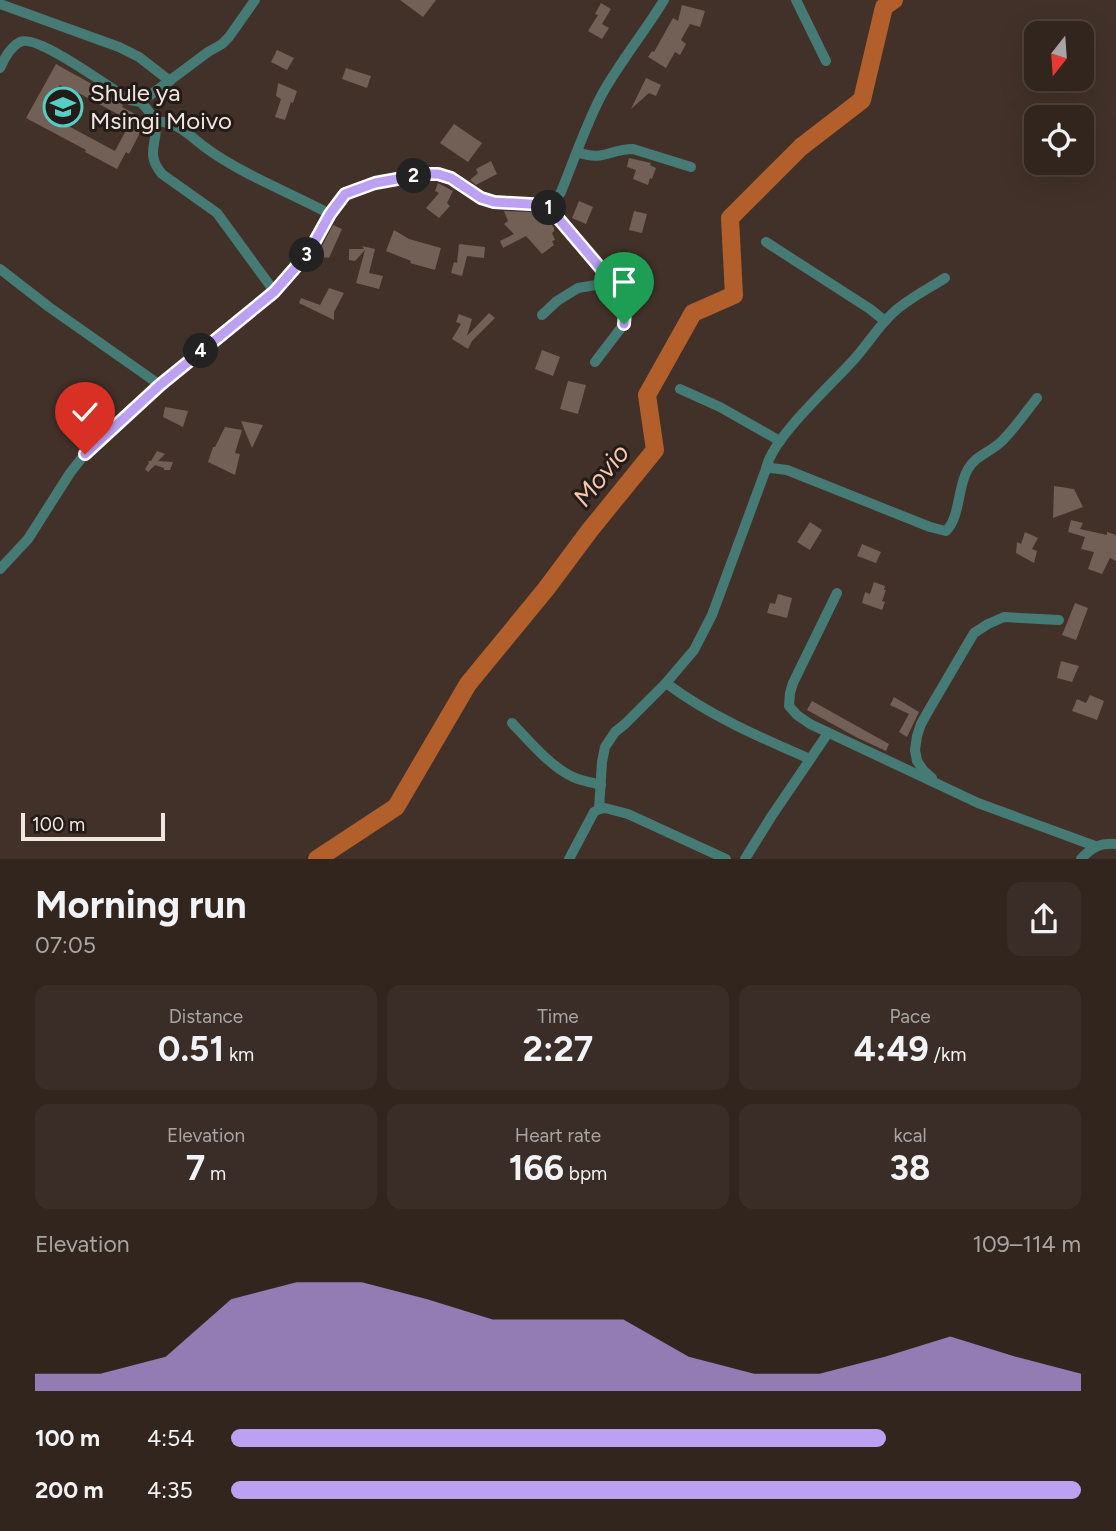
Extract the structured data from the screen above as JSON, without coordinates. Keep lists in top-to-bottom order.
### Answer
{
  "water": ["Movio"],
  "places": {
    "school or university": ["Shule ya Msingi Moivo"]
  },
  "scale_bar": "100 m",
  "north": "bottom",
  "page": {
    "pins": [
      "2",
      "1",
      "3",
      "4"
    ],
    "scale": "100 m",
    "heading": ["Morning run", "07:05"],
    "stats": [
      ["Distance", "0.51 km"],
      ["Time", "2:27"],
      ["Pace", "4:49 /km"],
      ["Elevation", "7 m"],
      ["Heart rate", "166 bpm"],
      ["kcal", "38"]
    ],
    "chart": ["Elevation", "109–114 m"],
    "list": [
      {
        "name": "100 m",
        "note": "4:54"
      },
      {
        "name": "200 m",
        "note": "4:35"
      }
    ]
  }
}
